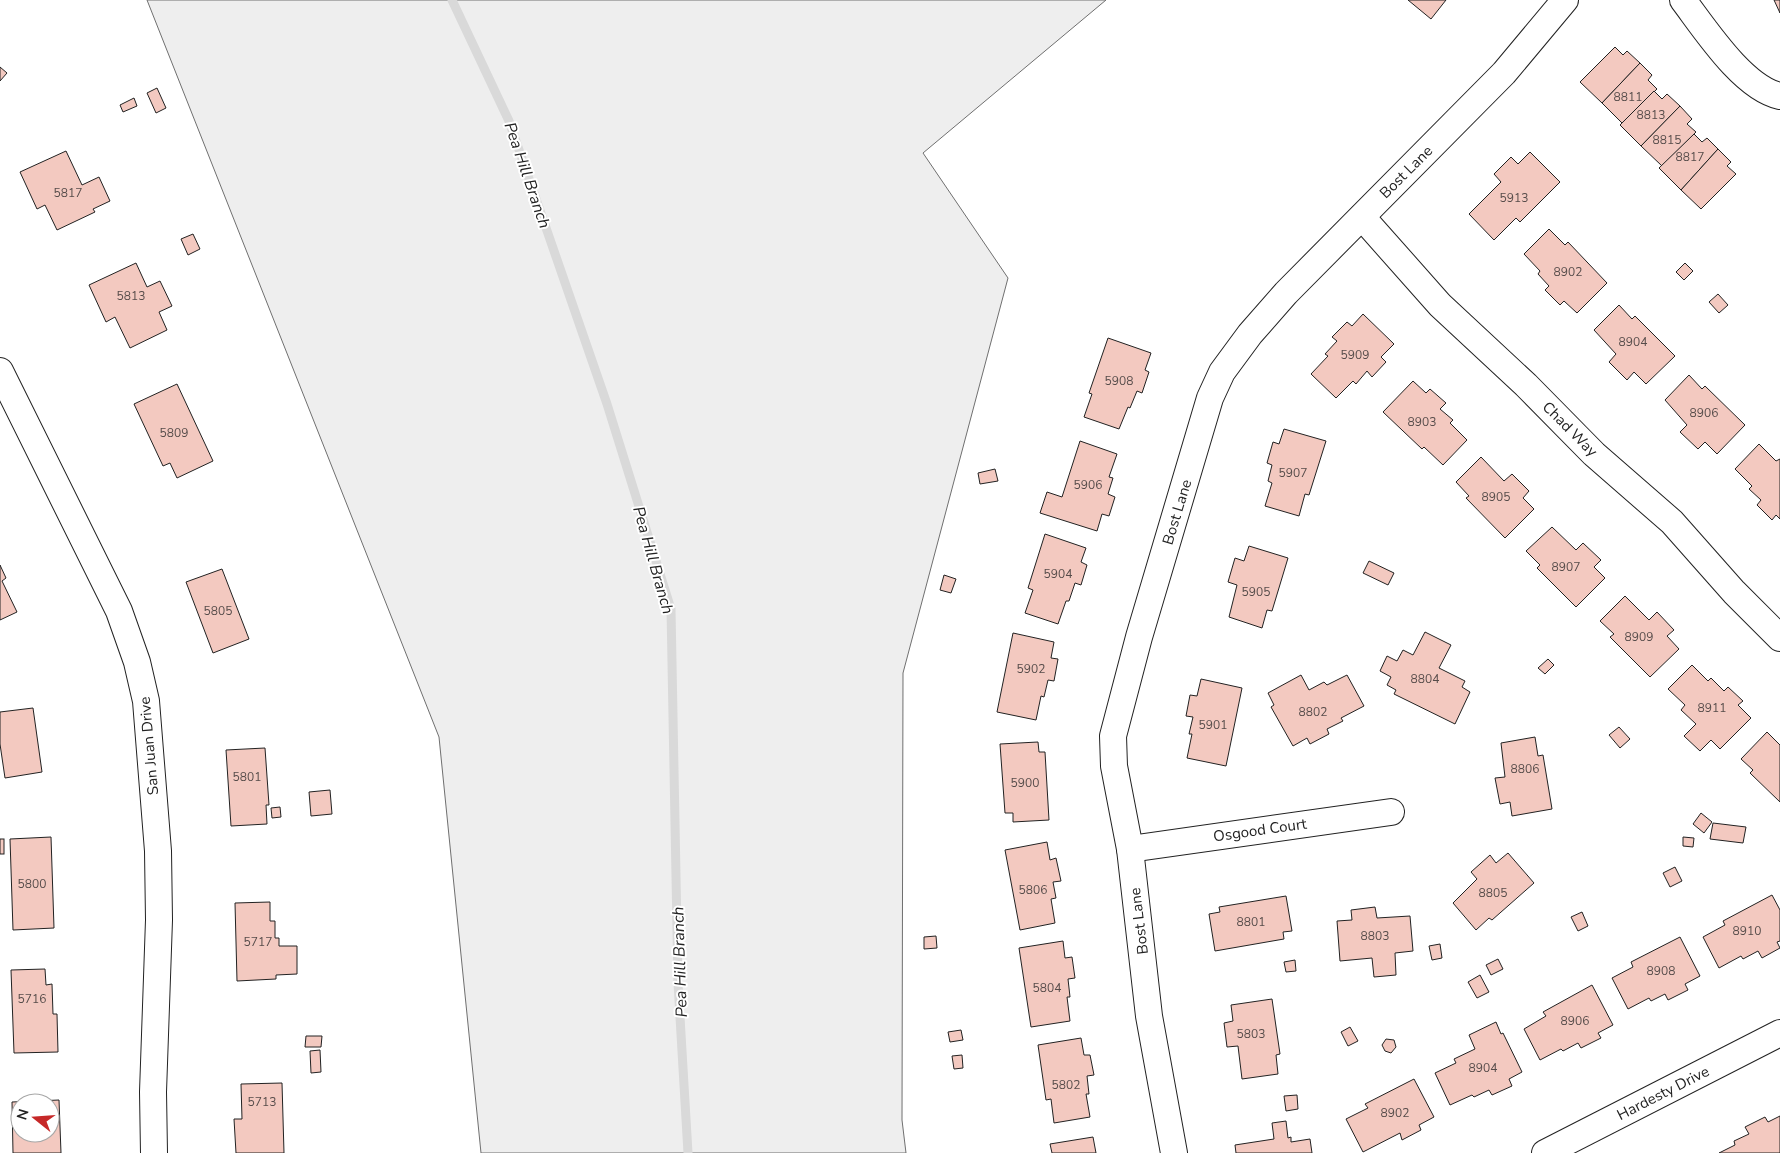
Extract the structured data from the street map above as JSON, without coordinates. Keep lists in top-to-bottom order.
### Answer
{
  "streets": {
    "street": [
      "Bost Lane",
      "Chad Way",
      "San Juan Drive",
      "Osgood Court",
      "Hardesty Drive"
    ]
  },
  "crossings": [
    ["Bost Lane", "Chad Way"],
    ["Bost Lane", "Osgood Court"]
  ],
  "water": ["Pea Hill Branch"],
  "house_numbers": [
    "8811",
    "8813",
    "8815",
    "8817",
    "5817",
    "5913",
    "8902",
    "5813",
    "8904",
    "5909",
    "5908",
    "8906",
    "8903",
    "5809",
    "5907",
    "5906",
    "8905",
    "8907",
    "5904",
    "5905",
    "5805",
    "8909",
    "5902",
    "8804",
    "8911",
    "8802",
    "5901",
    "8806",
    "5801",
    "5900",
    "5800",
    "5806",
    "8805",
    "8801",
    "8910",
    "8803",
    "5717",
    "8908",
    "5804",
    "5716",
    "8906",
    "5803",
    "8904",
    "5802",
    "5713",
    "8902"
  ],
  "north": "left"
}
